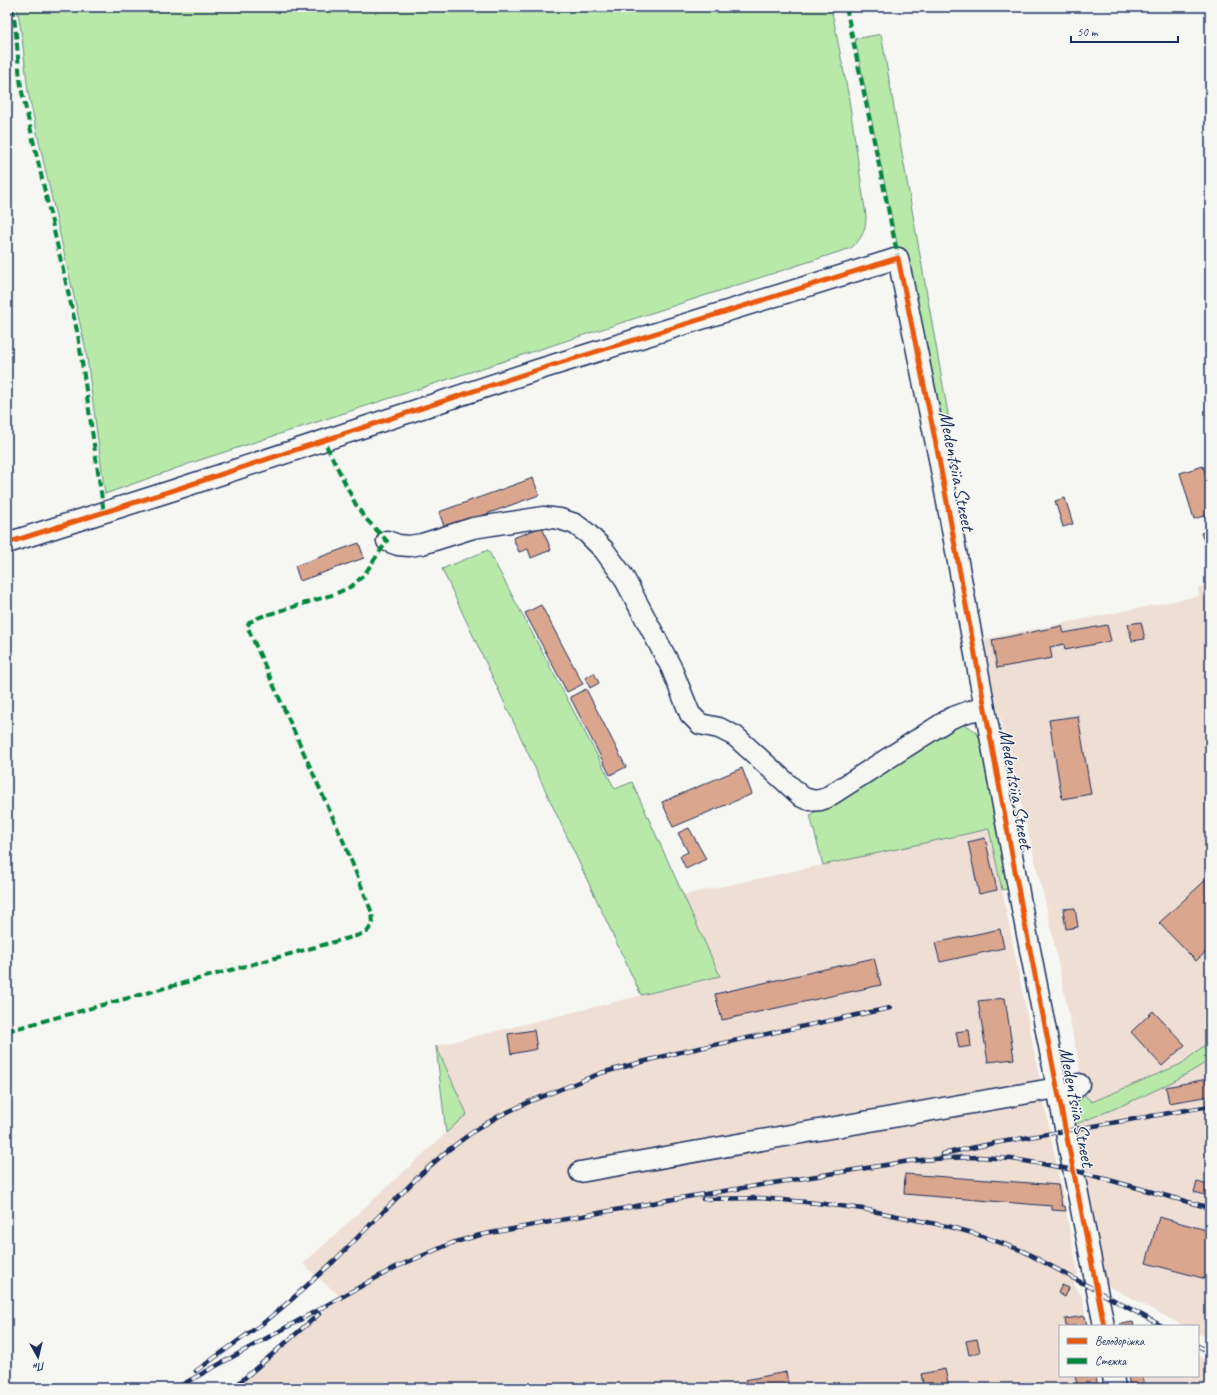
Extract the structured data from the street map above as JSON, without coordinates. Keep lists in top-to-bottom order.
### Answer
{
  "streets": {
    "street": ["Medentsiia Street"]
  },
  "legend": ["Велодоріжка", "Стежка"],
  "scale_bar": "50 m",
  "north": "bottom"
}
